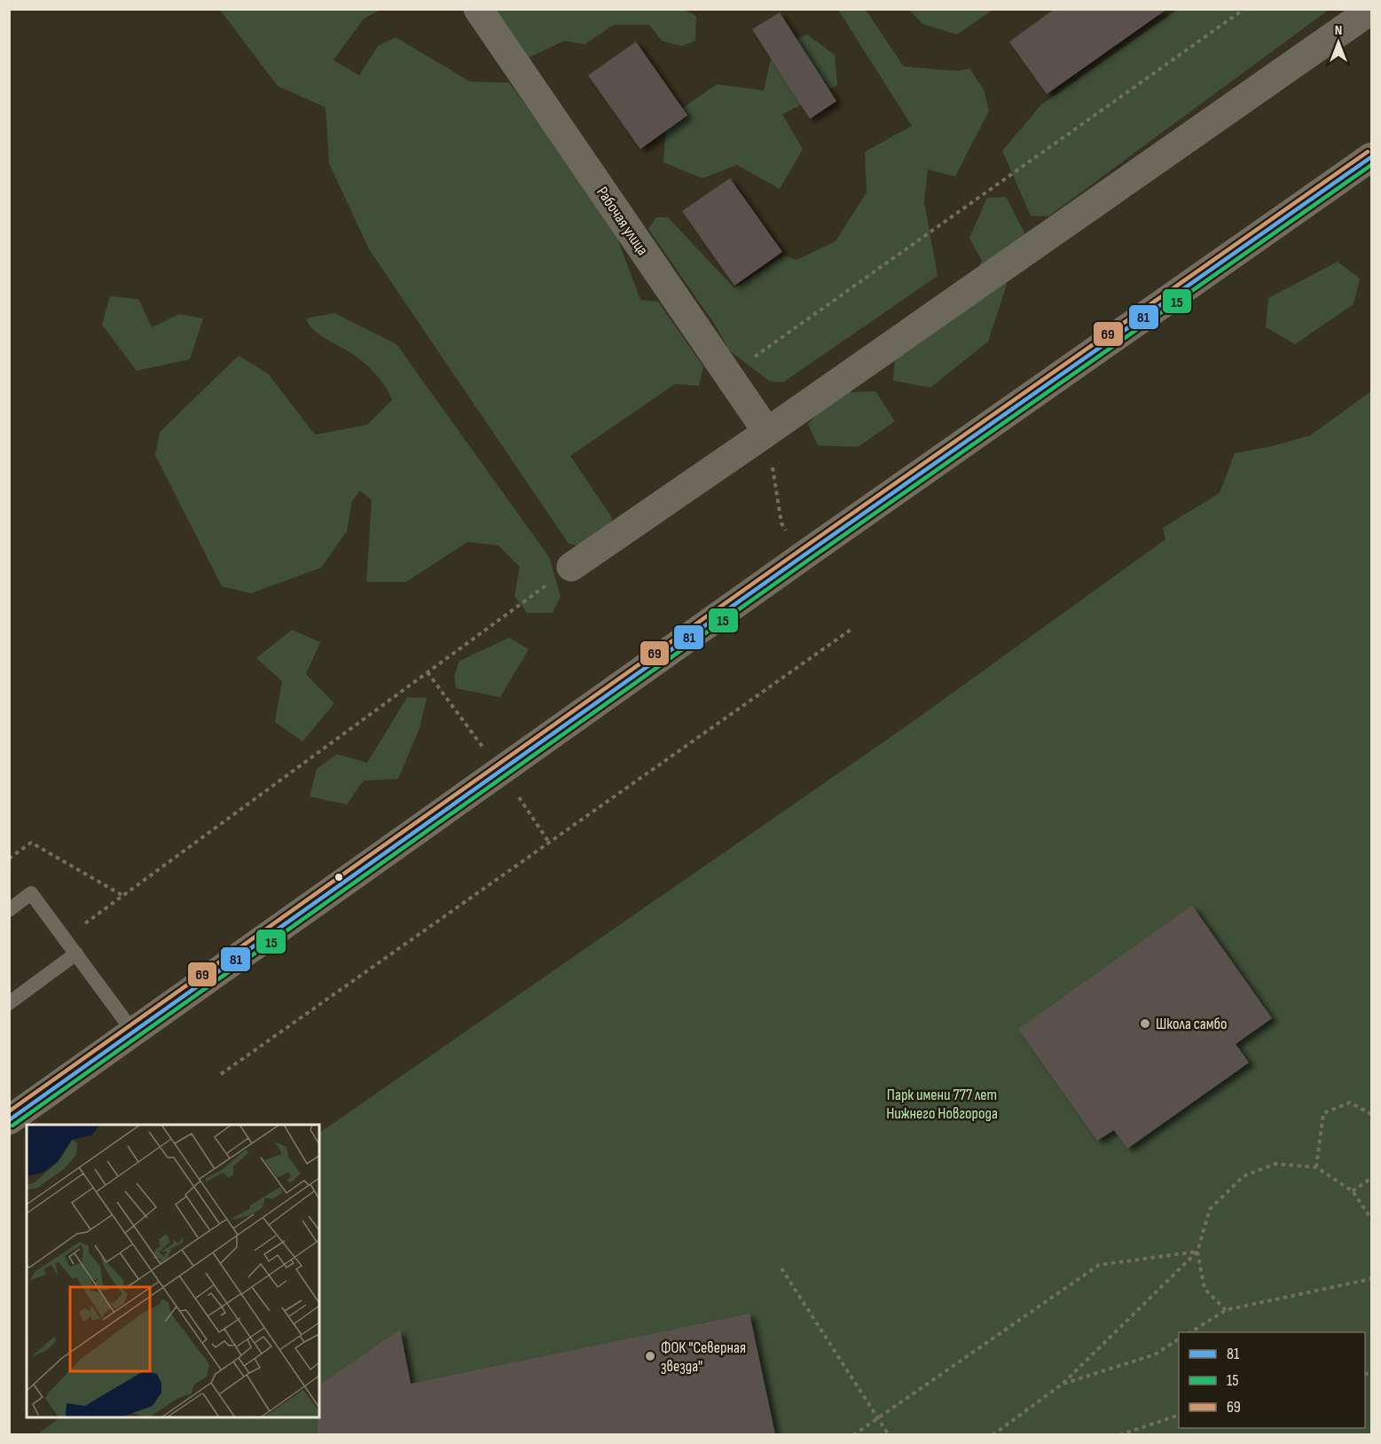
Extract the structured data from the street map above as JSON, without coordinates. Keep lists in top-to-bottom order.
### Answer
{
  "streets": {
    "street": ["Рабочая улица"]
  },
  "parks": ["Парк имени 777 лет Нижнего Новгорода"],
  "places": ["Школа самбо", "ФОК \"Северная звезда\""],
  "lines": ["transit line 69", "transit line 81", "transit line 15"],
  "legend": ["81", "15", "69"],
  "north": "top"
}
